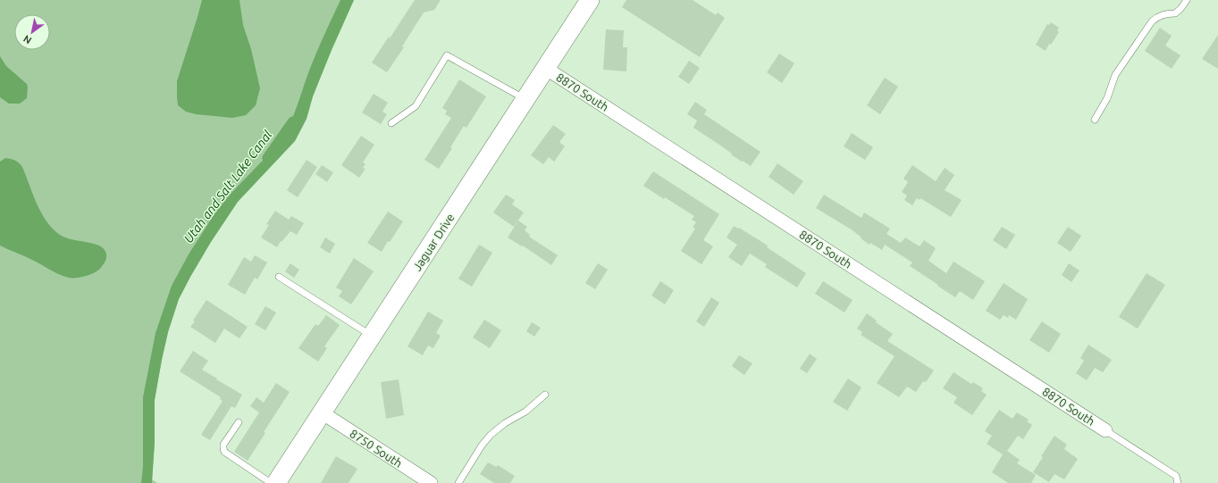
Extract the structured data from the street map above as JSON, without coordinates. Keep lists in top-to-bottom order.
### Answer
{
  "streets": {
    "main road": ["Jaguar Drive"],
    "street": ["8870 South", "8750 South"]
  },
  "crossings": [
    ["8870 South", "Jaguar Drive"],
    ["Jaguar Drive", "8750 South"]
  ],
  "water": ["Utah and Salt Lake Canal"],
  "north": "bottom left"
}
